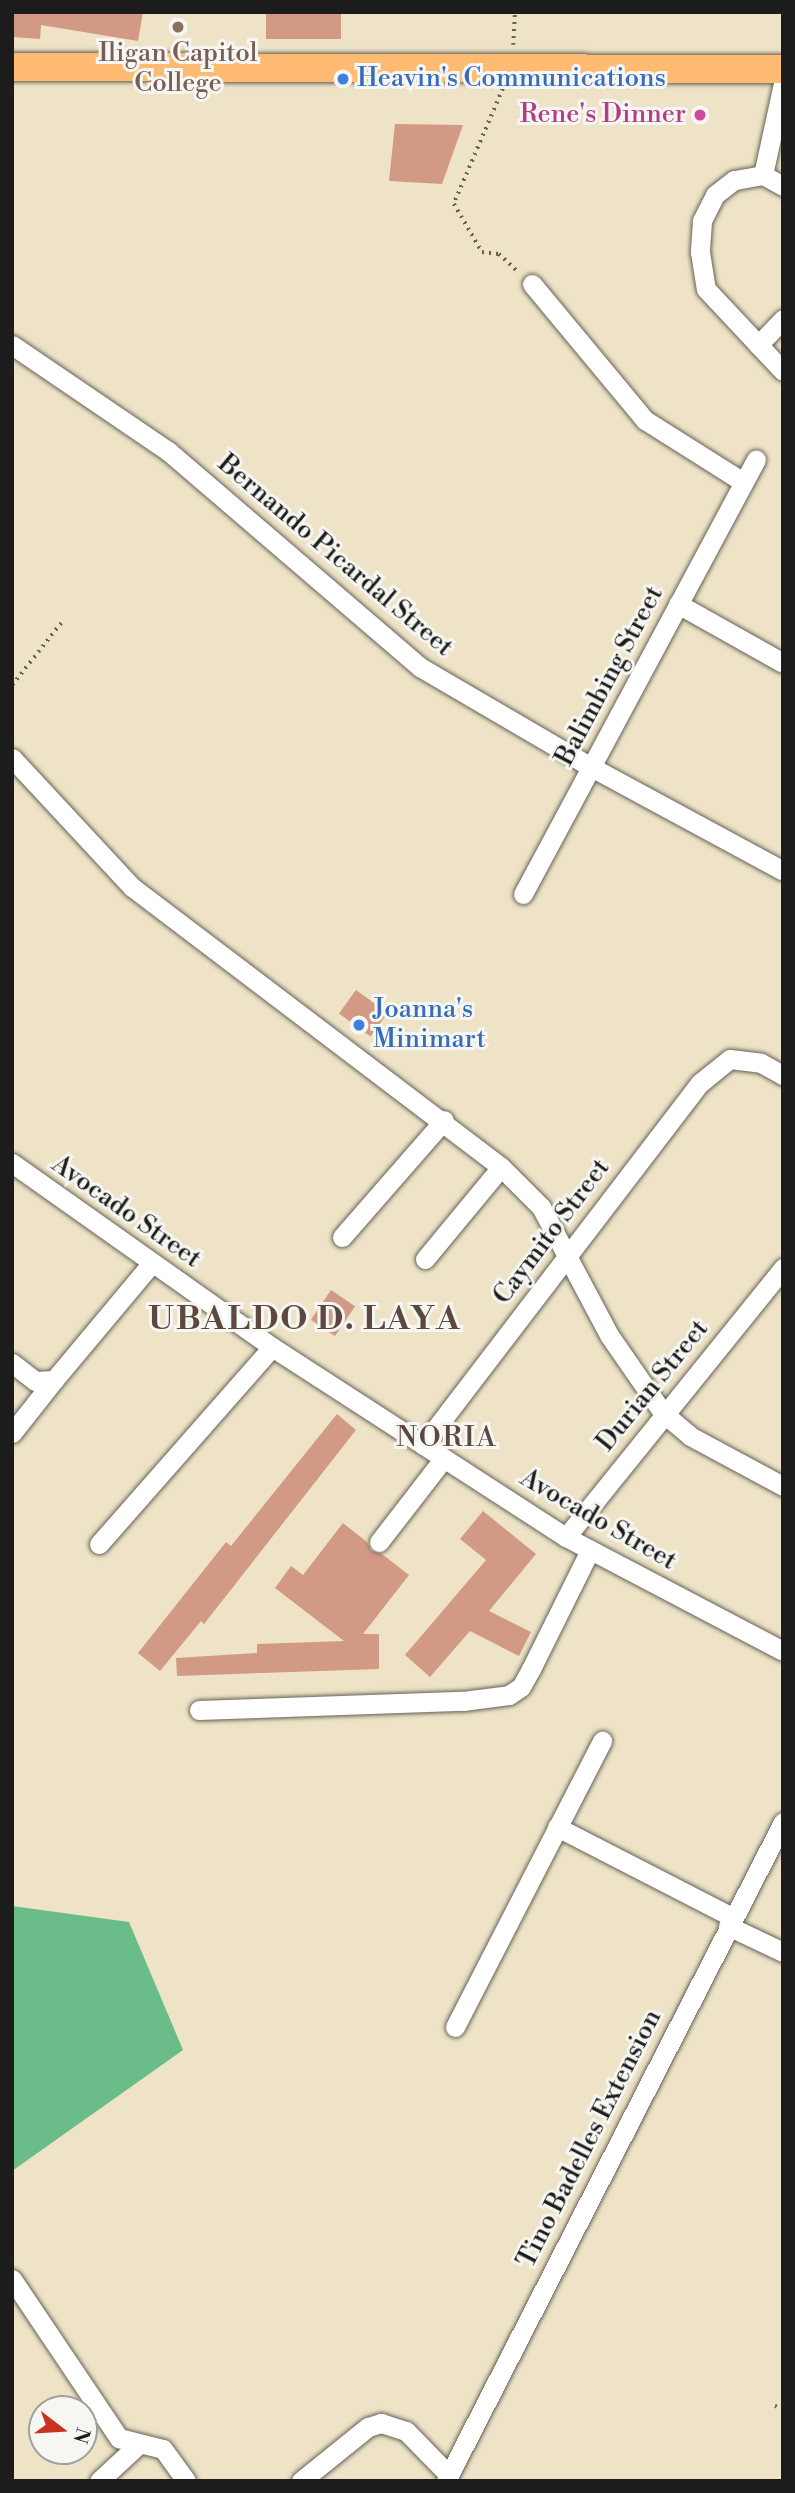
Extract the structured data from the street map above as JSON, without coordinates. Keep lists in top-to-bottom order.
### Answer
{
  "streets": {
    "street": [
      "Bernando Picardal Street",
      "Balimbing Street",
      "Avocado Street",
      "Caymito Street",
      "Durian Street",
      "Tino Badelles Extension"
    ]
  },
  "crossings": [
    ["Bernando Picardal Street", "Balimbing Street"],
    ["Avocado Street", "Caymito Street"],
    ["Avocado Street", "Durian Street"]
  ],
  "districts": ["UBALDO D. LAYA", "NORIA"],
  "places": [
    "Iligan Capitol College",
    "Heavin's Communications",
    "Rene's Dinner",
    "Joanna's Minimart"
  ],
  "north": "right"
}
